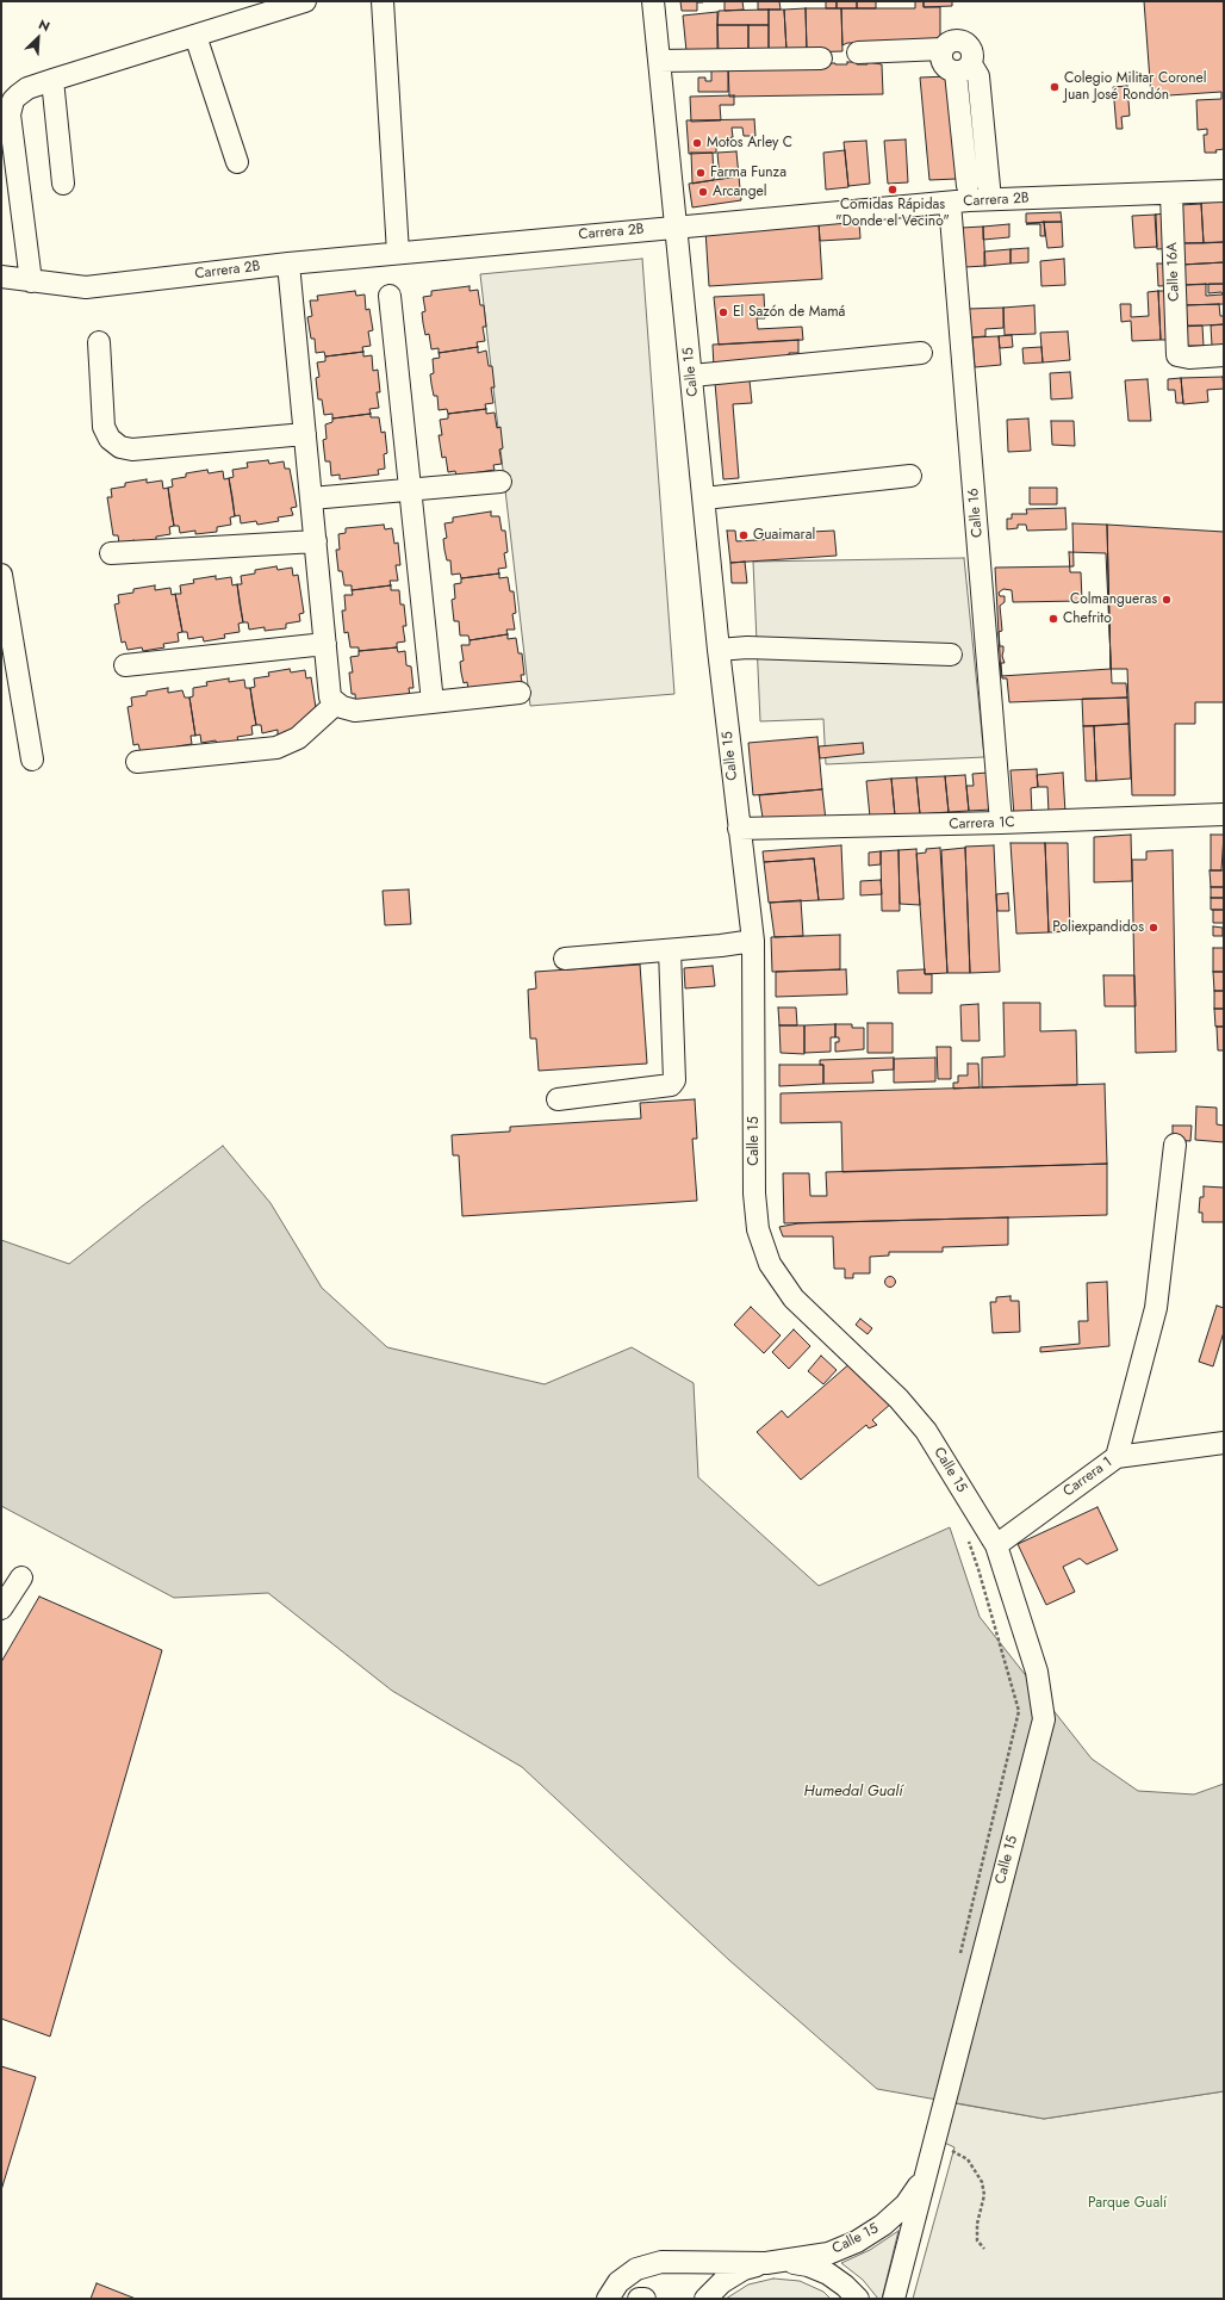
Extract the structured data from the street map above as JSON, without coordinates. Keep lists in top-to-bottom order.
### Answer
{
  "streets": {
    "street": [
      "Carrera 2B",
      "Calle 16A",
      "Calle 15",
      "Calle 16",
      "Carrera 1C",
      "Carrera 1"
    ]
  },
  "crossings": [
    ["Carrera 2B", "Calle 16A"],
    ["Carrera 2B", "Calle 15"],
    ["Carrera 2B", "Calle 16"],
    ["Calle 15", "Carrera 1C"],
    ["Calle 15", "Carrera 1"],
    ["Calle 16", "Carrera 1C"]
  ],
  "water": ["Humedal Gualí"],
  "parks": ["Parque Gualí"],
  "places": [
    "Colegio Militar Coronel Juan José Rondón",
    "Motos Arley C",
    "Farma Funza",
    "Comidas Rápidas \"Donde el Vecino\"",
    "Arcangel",
    "El Sazón de Mamá",
    "Guaimaral",
    "Colmangueras",
    "Chefrito",
    "Poliexpandidos"
  ],
  "north": "top right"
}
